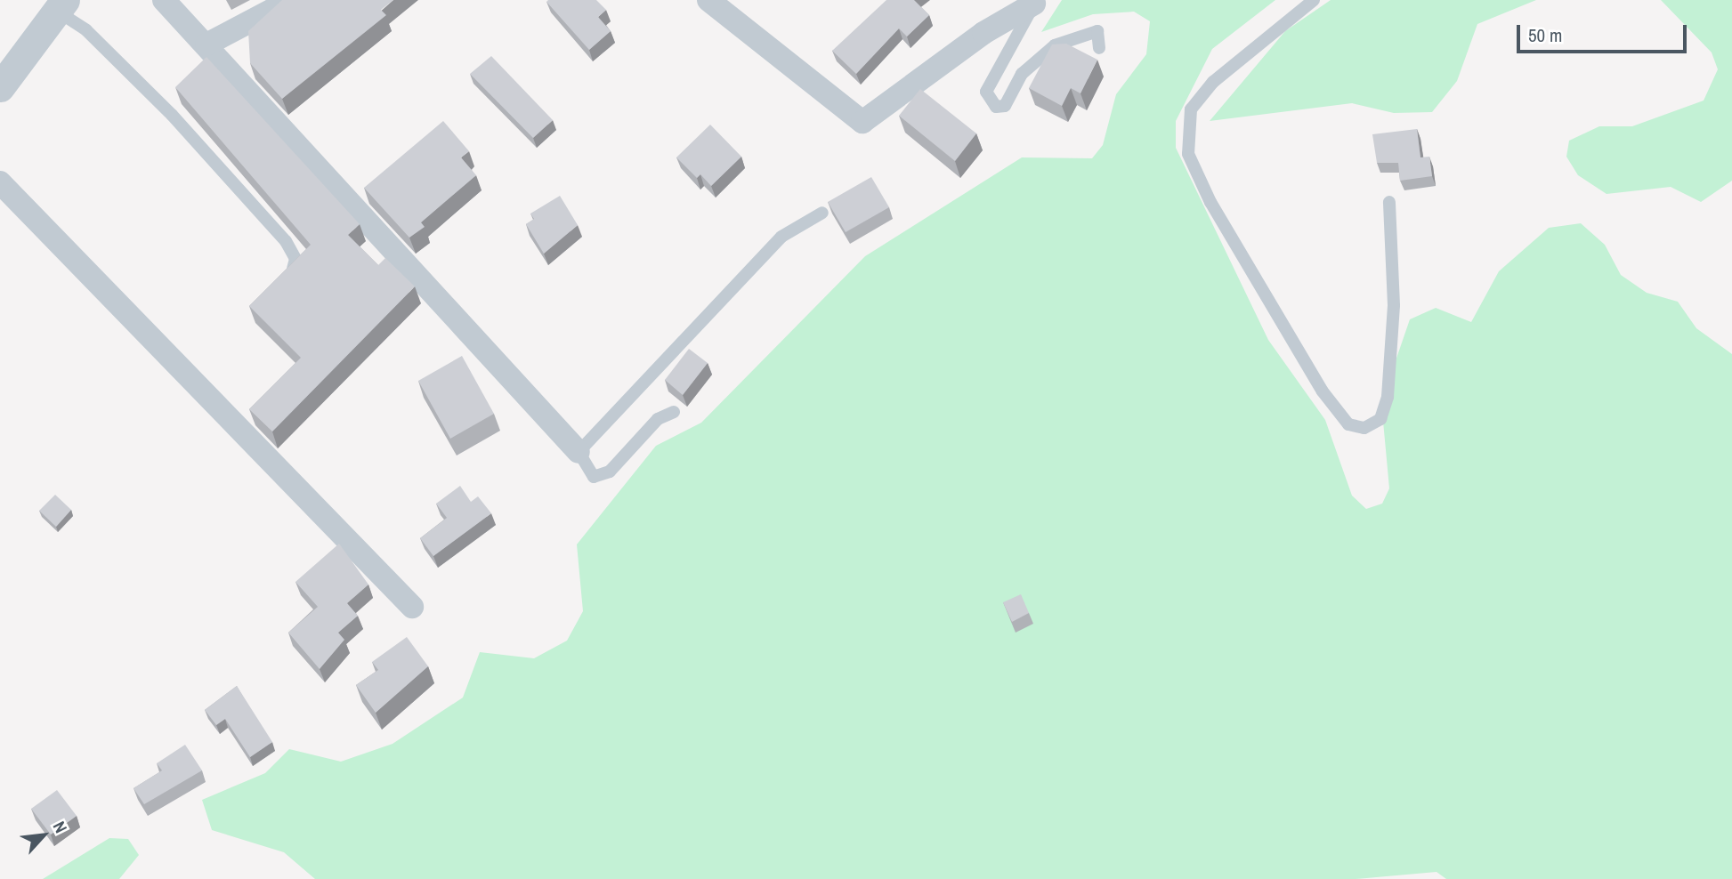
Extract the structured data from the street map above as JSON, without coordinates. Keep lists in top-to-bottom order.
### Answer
{
  "scale_bar": "50 m",
  "north": "top right"
}
